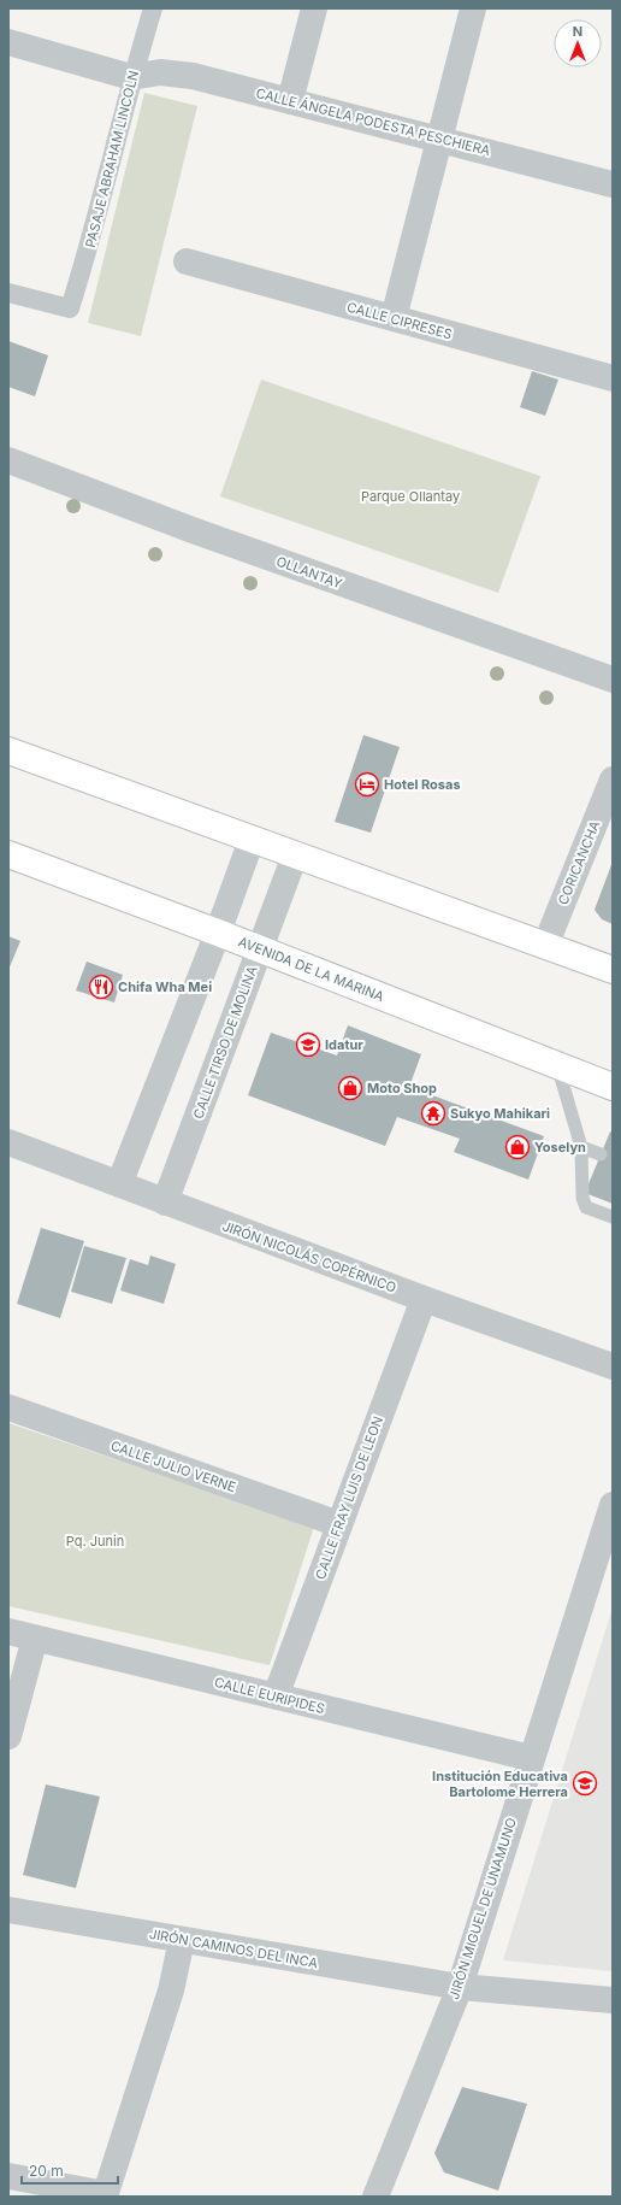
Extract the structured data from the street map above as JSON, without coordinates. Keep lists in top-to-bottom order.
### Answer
{
  "streets": {
    "main road": ["AVENIDA DE LA MARINA"],
    "street": [
      "CALLE ÁNGELA PODESTA PESCHIERA",
      "PASAJE ABRAHAM LINCOLN",
      "CALLE CIPRESES",
      "OLLANTAY",
      "CORICANCHA",
      "CALLE TIRSO DE MOLINA",
      "JIRÓN NICOLÁS COPÉRNICO",
      "CALLE JULIO VERNE",
      "CALLE FRAY LUIS DE LEON",
      "CALLE EURIPIDES",
      "JIRÓN MIGUEL DE UNAMUNO",
      "JIRÓN CAMINOS DEL INCA"
    ]
  },
  "crossings": [
    ["CALLE ÁNGELA PODESTA PESCHIERA", "PASAJE ABRAHAM LINCOLN"],
    ["AVENIDA DE LA MARINA", "CALLE TIRSO DE MOLINA"],
    ["CALLE TIRSO DE MOLINA", "JIRÓN NICOLÁS COPÉRNICO"],
    ["JIRÓN NICOLÁS COPÉRNICO", "CALLE FRAY LUIS DE LEON"],
    ["CALLE JULIO VERNE", "CALLE FRAY LUIS DE LEON"],
    ["CALLE FRAY LUIS DE LEON", "CALLE EURIPIDES"],
    ["CALLE EURIPIDES", "JIRÓN MIGUEL DE UNAMUNO"],
    ["JIRÓN MIGUEL DE UNAMUNO", "JIRÓN CAMINOS DEL INCA"]
  ],
  "parks": ["Parque Ollantay", "Pq. Junin"],
  "places": {
    "hotel": ["Hotel Rosas"],
    "restaurant": ["Chifa Wha Mei"],
    "school or university": ["Idatur", "Institución Educativa Bartolome Herrera"],
    "shop": ["Moto Shop", "Yoselyn"],
    "temple": ["Sukyo Mahikari"]
  },
  "scale_bar": "20 m",
  "north": "top"
}
